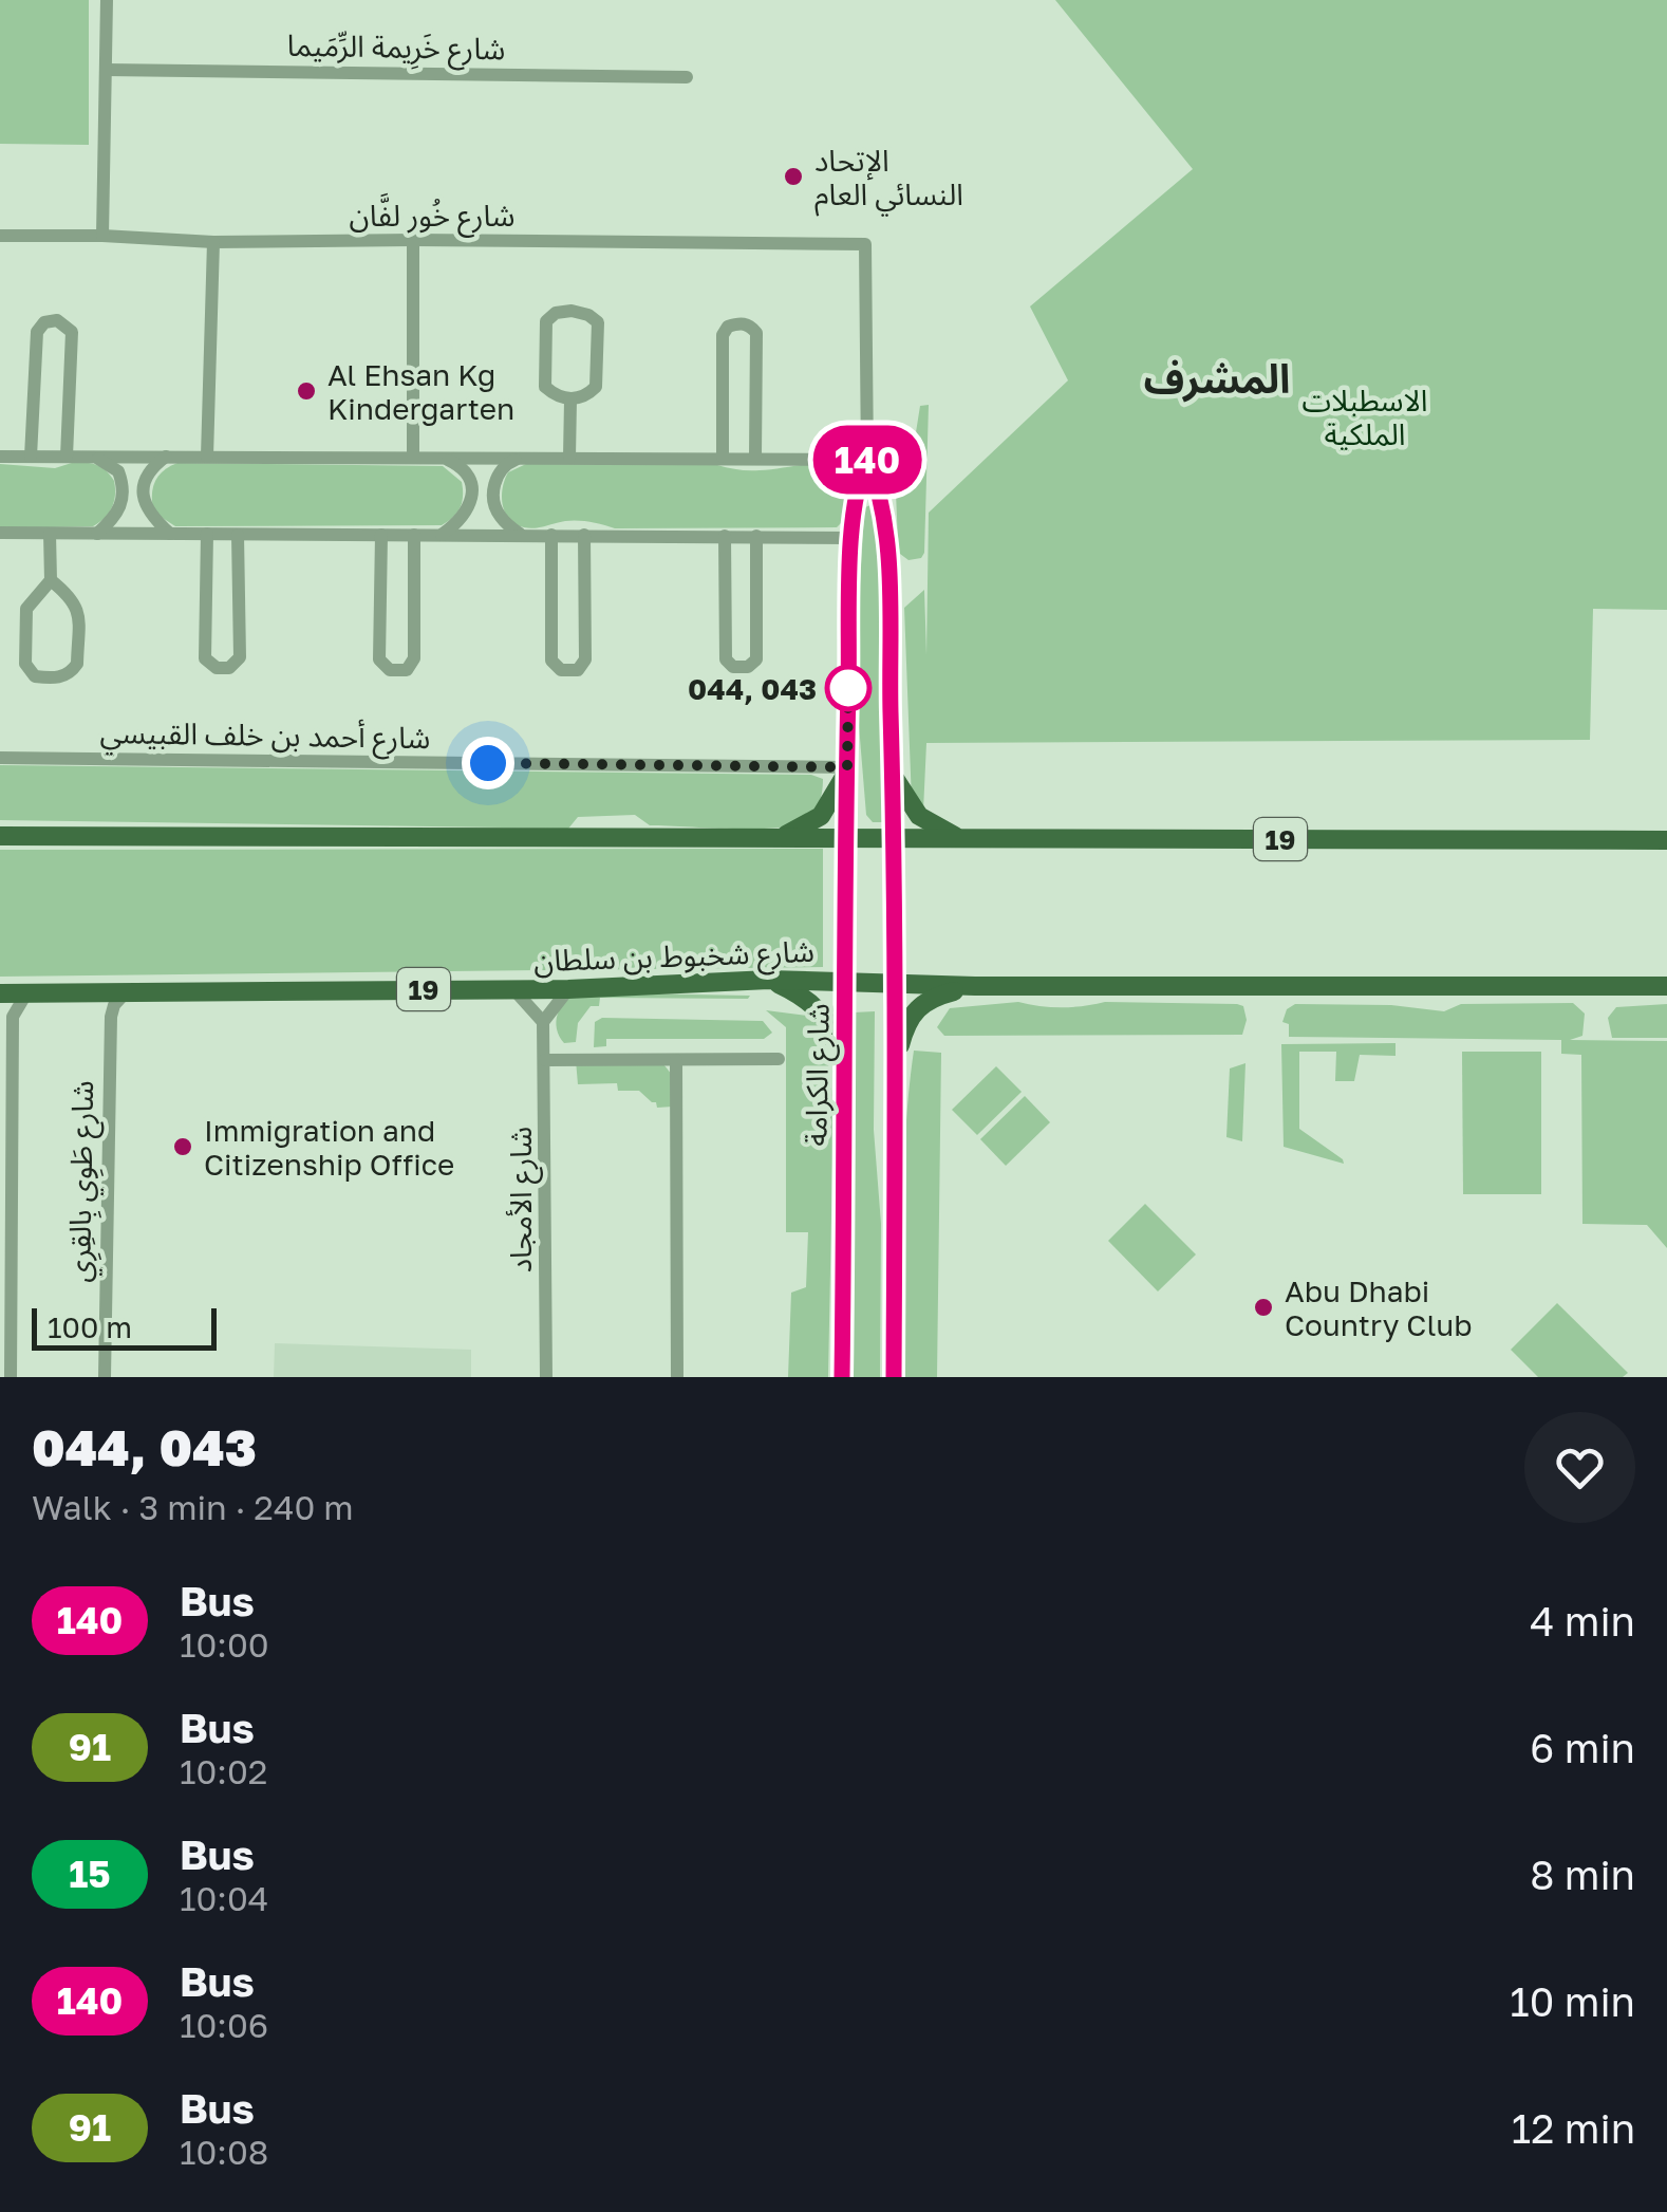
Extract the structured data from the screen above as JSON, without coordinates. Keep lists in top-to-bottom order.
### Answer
{
  "streets": {
    "main road": ["19", "شارع شخبوط بن سلطان", "شارع الكرامة"],
    "street": [
      "شارع خَرِيمة الرِّمَيما",
      "شارع خُور لفَّان",
      "شارع أحمد بن خلف القبيسي",
      "شارع طَوِي بِالقِرِي",
      "شارع الأمجاد"
    ]
  },
  "crossings": [
    ["شارع خُور لفَّان", "شارع الكرامة"],
    ["شارع أحمد بن خلف القبيسي", "شارع الكرامة"],
    ["19", "شارع الكرامة"],
    ["شارع شخبوط بن سلطان", "شارع الكرامة"],
    ["شارع شخبوط بن سلطان", "شارع طَوِي بِالقِرِي"]
  ],
  "districts": ["المشرف"],
  "parks": ["الاسطبلات الملكية"],
  "places": [
    "الإتحاد النسائي العام",
    "Al Ehsan Kg Kindergarten",
    "044, 043",
    "Immigration and Citizenship Office",
    "Abu Dhabi Country Club"
  ],
  "lines": ["bus line 140"],
  "scale_bar": "100 m",
  "page": {
    "on_map": "140",
    "scale": "100 m",
    "heading": ["044, 043", "Walk · 3 min · 240 m"],
    "list": [
      {
        "mark": "140",
        "name": "Bus",
        "note": "10:00",
        "value": "4 min"
      },
      {
        "mark": "91",
        "name": "Bus",
        "note": "10:02",
        "value": "6 min"
      },
      {
        "mark": "15",
        "name": "Bus",
        "note": "10:04",
        "value": "8 min"
      },
      {
        "mark": "140",
        "name": "Bus",
        "note": "10:06",
        "value": "10 min"
      },
      {
        "mark": "91",
        "name": "Bus",
        "note": "10:08",
        "value": "12 min"
      }
    ]
  }
}
